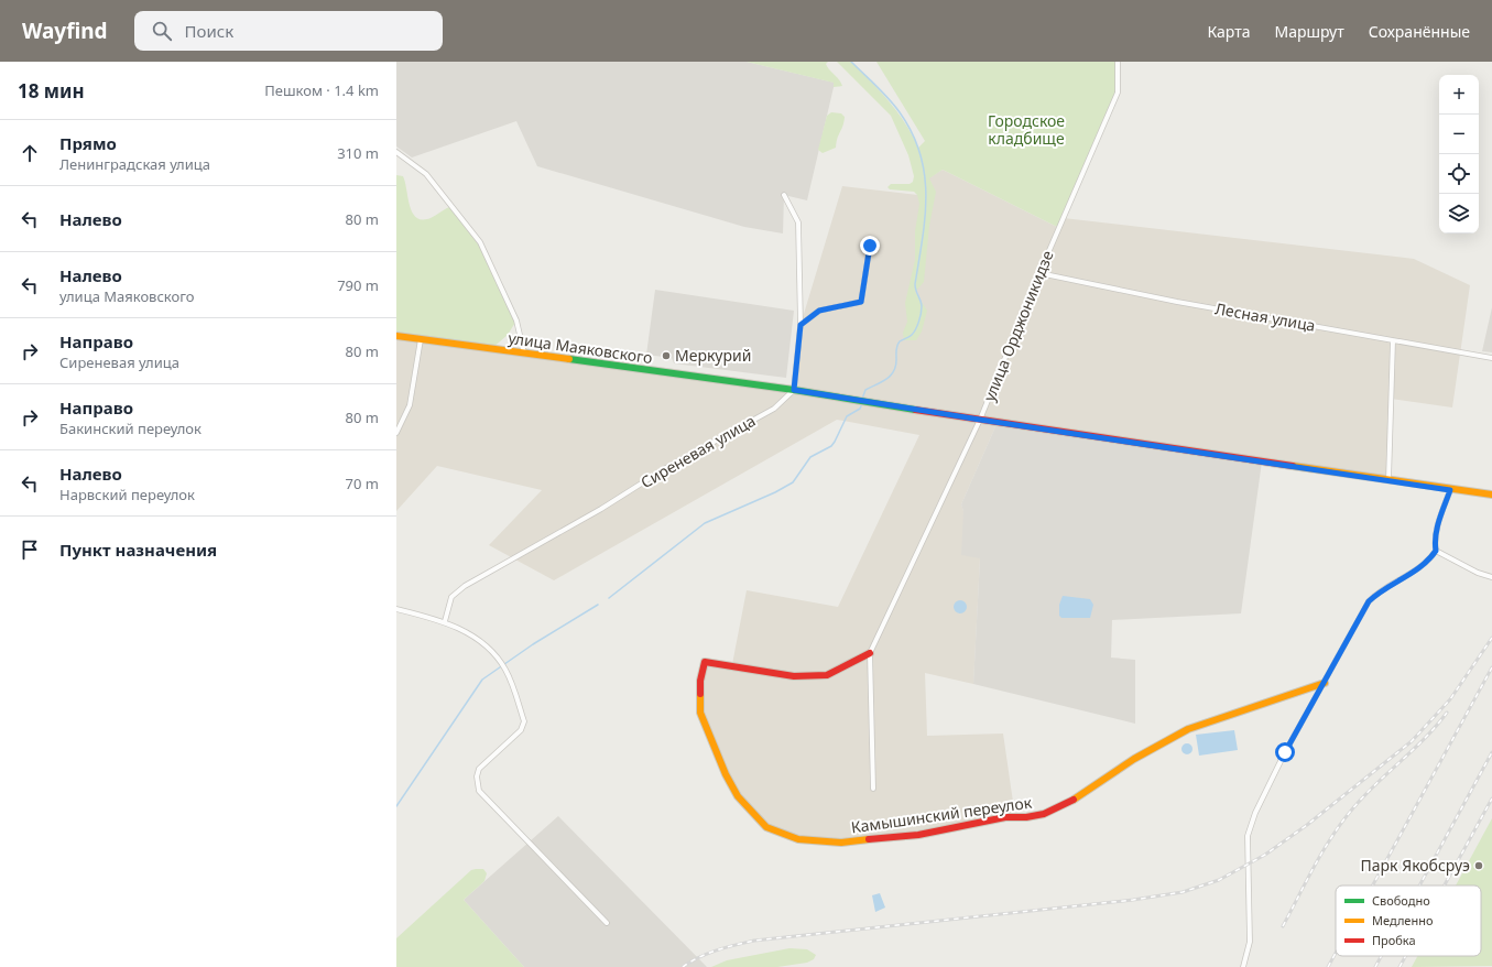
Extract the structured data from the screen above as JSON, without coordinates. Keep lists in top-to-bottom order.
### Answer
{
  "streets": {
    "street": [
      "Лесная улица",
      "улица Орджоникидзе",
      "улица Маяковского",
      "Сиреневая улица",
      "Камышинский переулок"
    ]
  },
  "crossings": [
    ["Лесная улица", "улица Орджоникидзе"],
    ["улица Орджоникидзе", "улица Маяковского"],
    ["улица Орджоникидзе", "Камышинский переулок"],
    ["улица Маяковского", "Сиреневая улица"]
  ],
  "parks": ["Городское кладбище"],
  "places": ["Меркурий", "Парк Якобсруэ"],
  "legend": ["Свободно", "Медленно", "Пробка"],
  "page": {
    "header": "Wayfind",
    "search": "Поиск",
    "nav": ["Карта", "Маршрут", "Сохранённые"],
    "heading": ["18 мин", "Пешком · 1.4 km"],
    "map_buttons": ["+", "−"],
    "list": [
      ["Прямо", "Ленинградская улица", "310 m"],
      ["Налево", "80 m"],
      ["Налево", "улица Маяковского", "790 m"],
      ["Направо", "Сиреневая улица", "80 m"],
      ["Направо", "Бакинский переулок", "80 m"],
      ["Налево", "Нарвский переулок", "70 m"],
      "Пункт назначения"
    ]
  }
}
